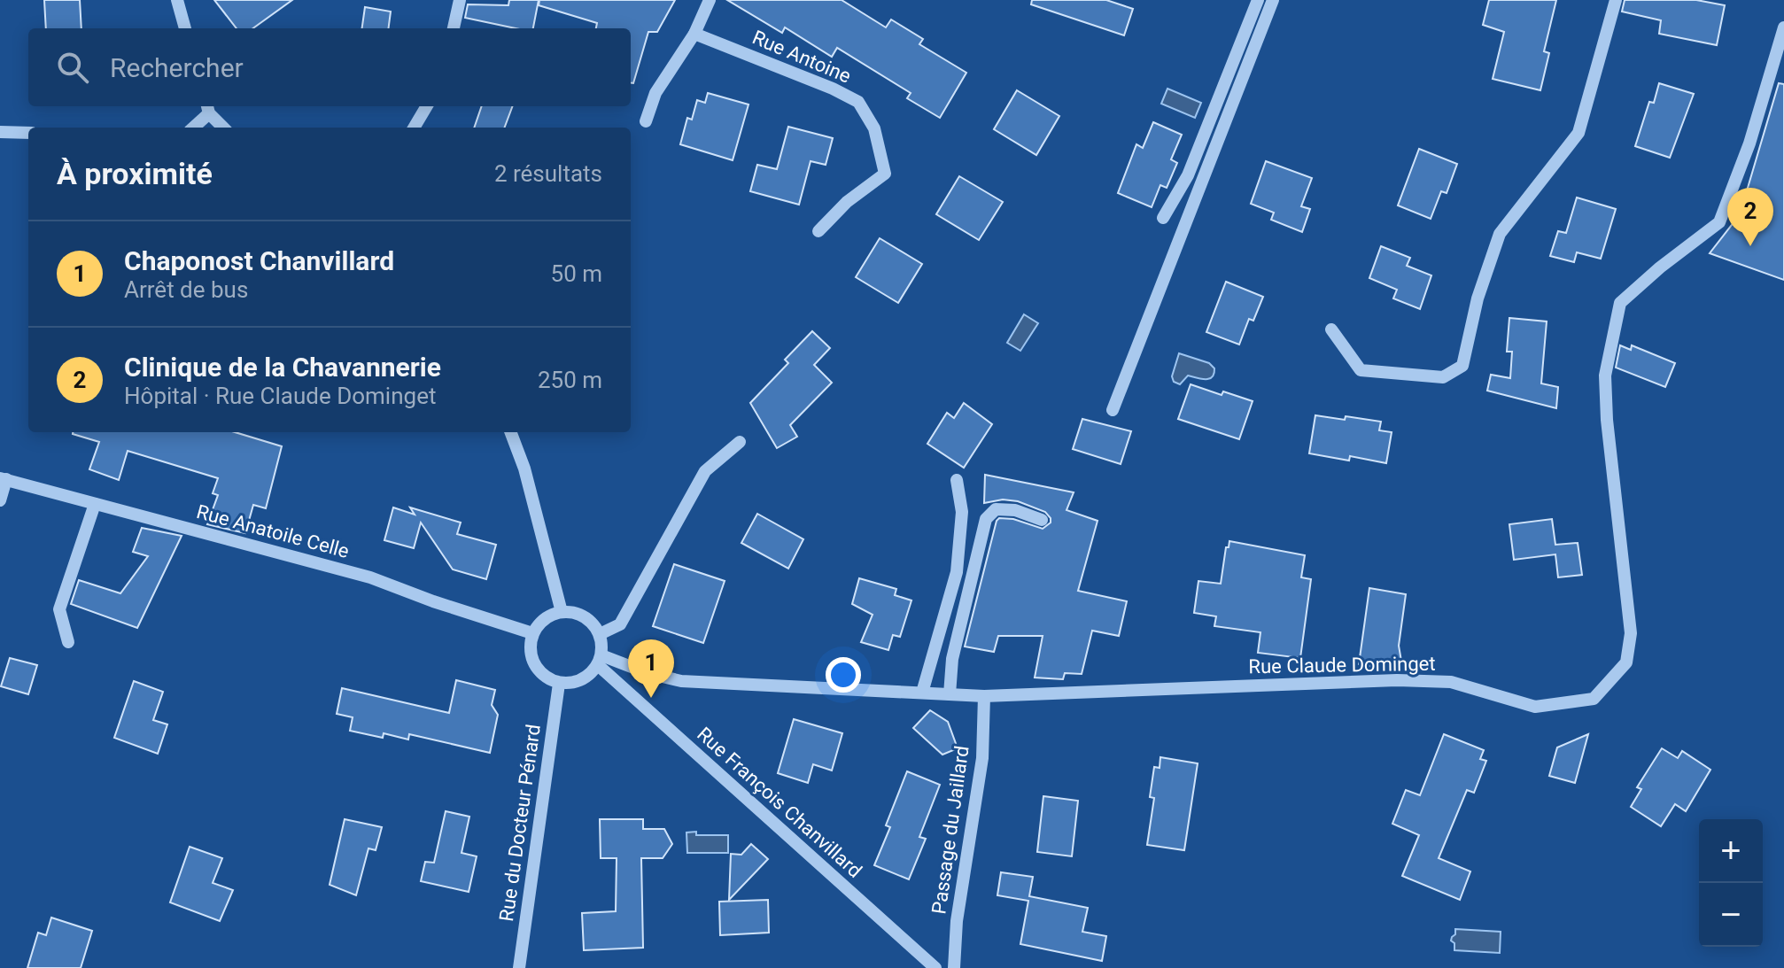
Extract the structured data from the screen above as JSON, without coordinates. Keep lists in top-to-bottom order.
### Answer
{
  "streets": {
    "street": [
      "Rue Antoine",
      "Rue Anatoile Celle",
      "Rue Claude Dominget",
      "Rue François Chanvillard",
      "Rue du Docteur Pénard",
      "Passage du Jaillard"
    ]
  },
  "crossings": [
    ["Rue Anatoile Celle", "Rue Claude Dominget"],
    ["Rue Anatoile Celle", "Rue François Chanvillard"],
    ["Rue Anatoile Celle", "Rue du Docteur Pénard"],
    ["Rue Claude Dominget", "Rue François Chanvillard"],
    ["Rue Claude Dominget", "Rue du Docteur Pénard"],
    ["Rue Claude Dominget", "Passage du Jaillard"],
    ["Rue François Chanvillard", "Rue du Docteur Pénard"]
  ],
  "page": {
    "search": "Rechercher",
    "heading": ["À proximité", "2 résultats"],
    "pins": ["2", "1"],
    "list": [
      {
        "mark": "1",
        "name": "Chaponost Chanvillard",
        "note": "Arrêt de bus",
        "value": "50 m"
      },
      {
        "mark": "2",
        "name": "Clinique de la Chavannerie",
        "note": "Hôpital · Rue Claude Dominget",
        "value": "250 m"
      }
    ],
    "map_buttons": ["+", "−"]
  }
}
